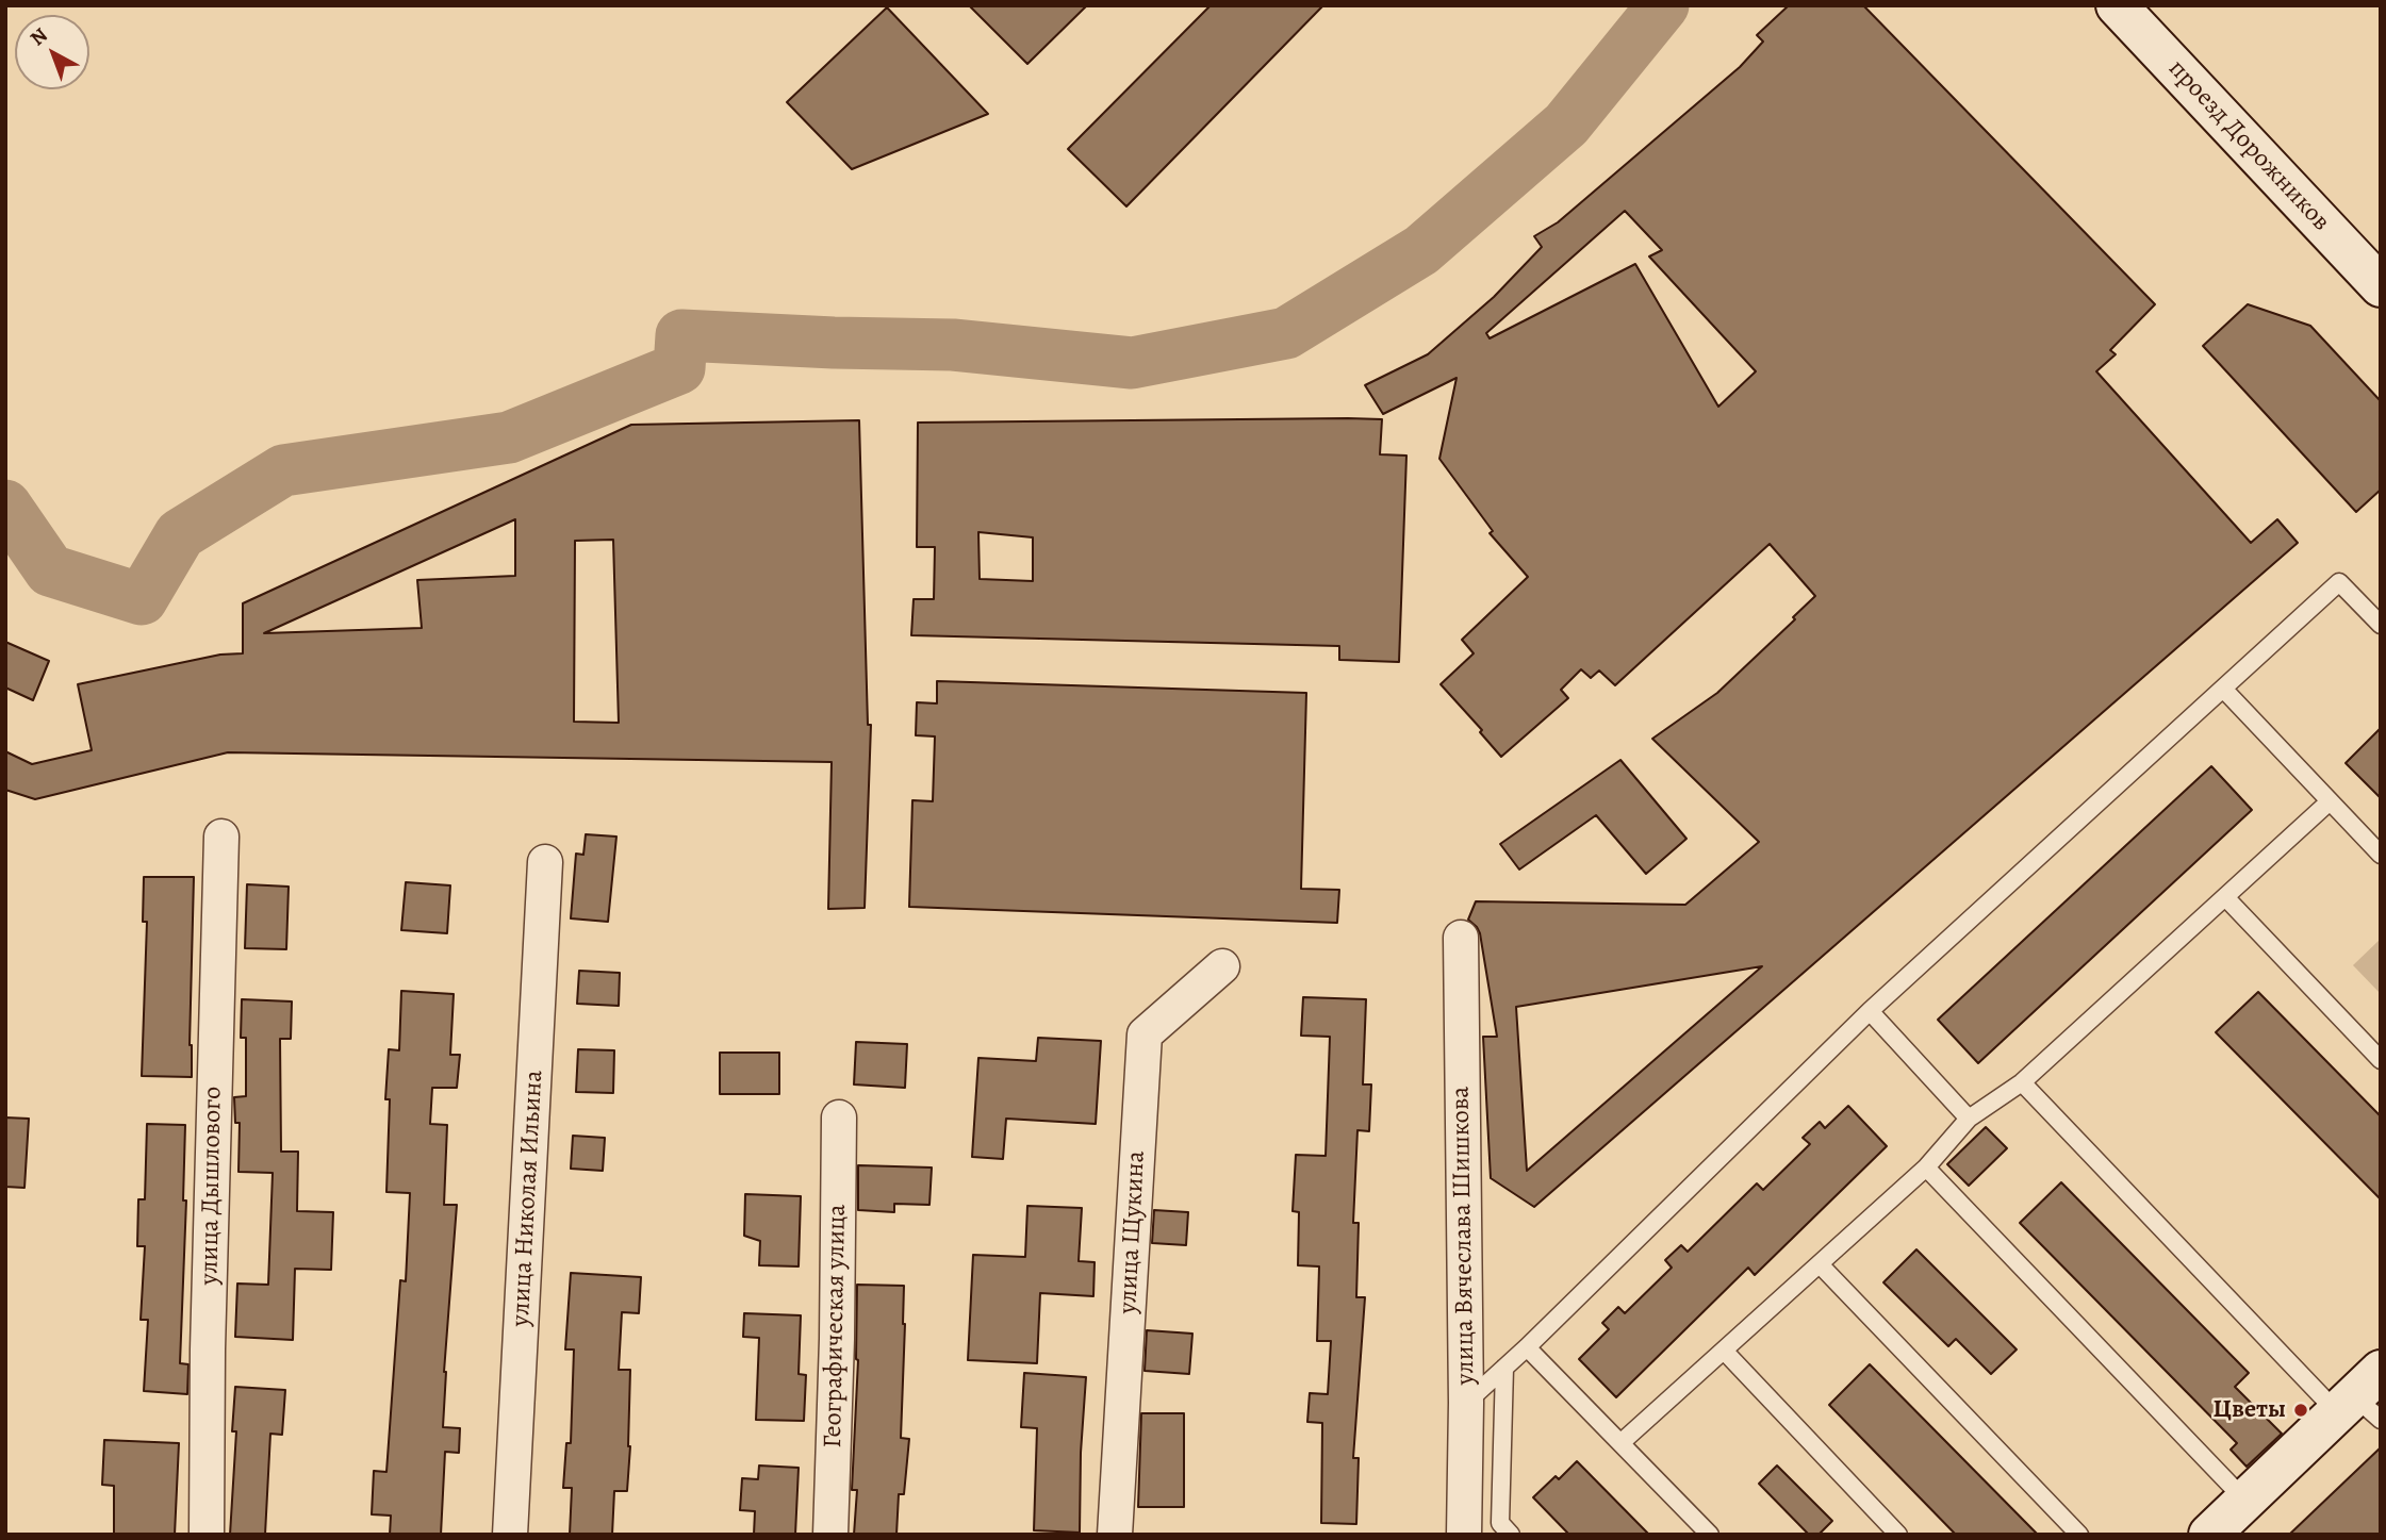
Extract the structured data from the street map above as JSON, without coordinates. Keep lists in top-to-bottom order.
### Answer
{
  "streets": {
    "main road": ["проезд Дорожников"],
    "street": [
      "улица Дышлового",
      "улица Николая Ильина",
      "улица Щукина",
      "улица Вячеслава Шишкова",
      "Географическая улица"
    ]
  },
  "places": ["Цветы"],
  "north": "top left"
}
